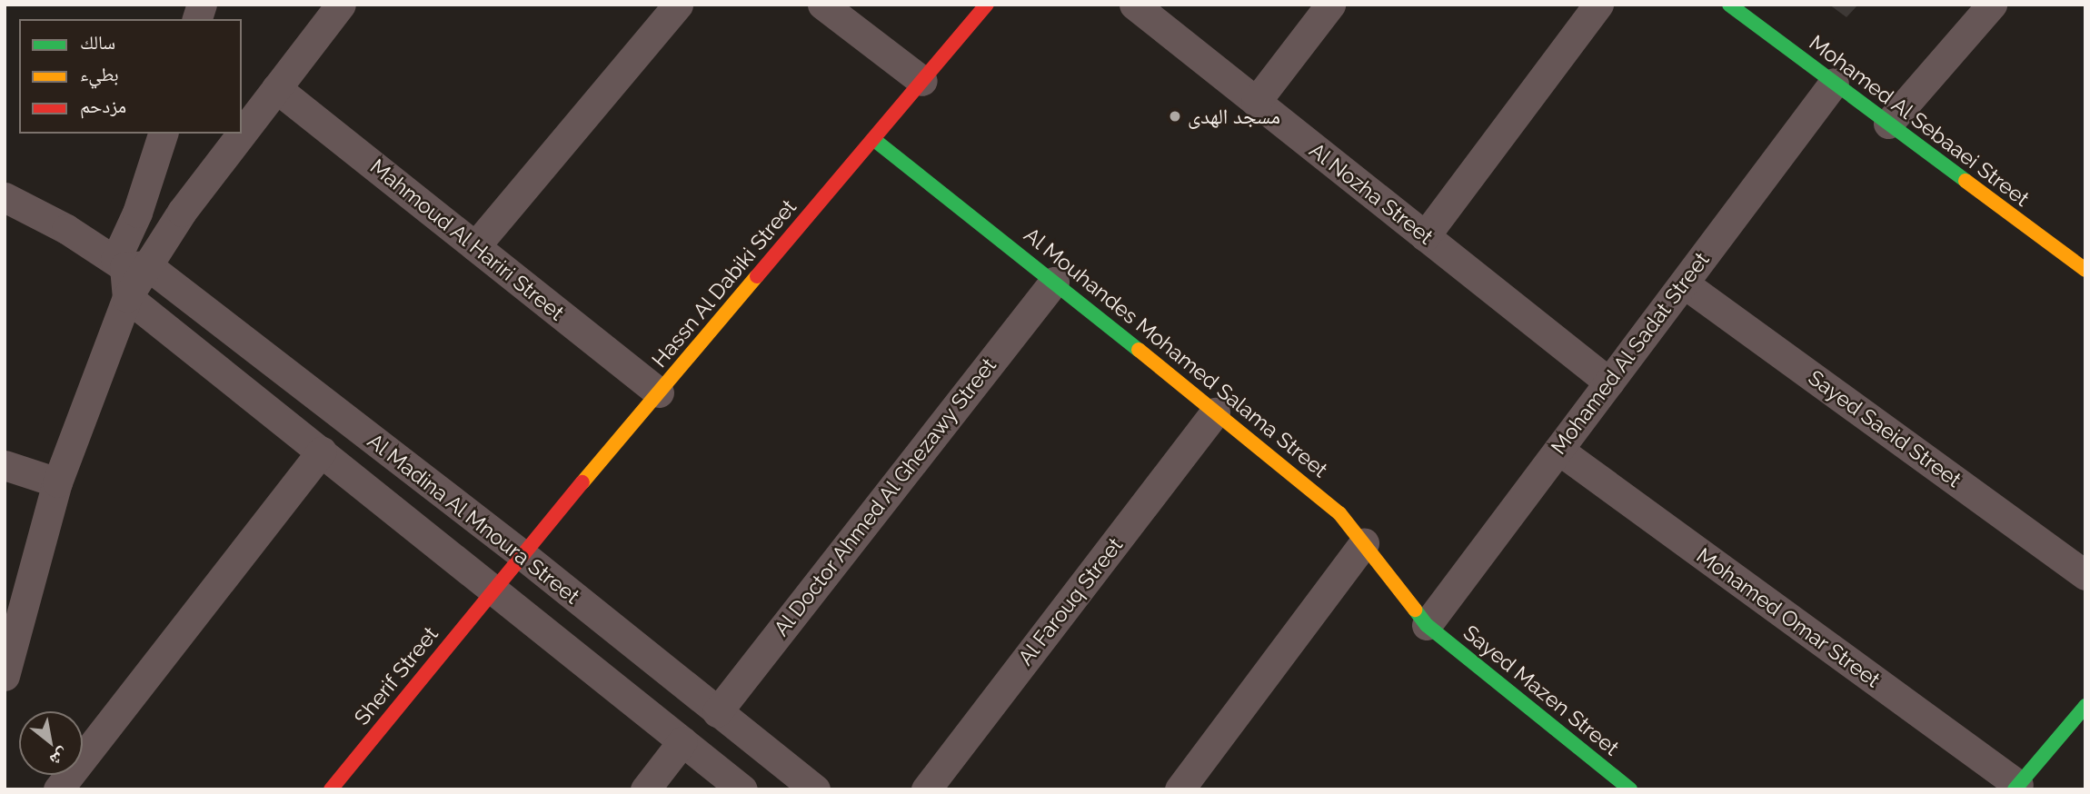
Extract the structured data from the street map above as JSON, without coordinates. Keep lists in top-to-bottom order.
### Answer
{
  "streets": {
    "street": [
      "Mohamed Al Sebaaei Street",
      "Al Nozha Street",
      "Mahmoud Al Hariri Street",
      "Hassn Al Dabiki Street",
      "Al Mouhandes Mohamed Salama Street",
      "Mohamed Al Sadat Street",
      "Sayed Saeid Street",
      "Al Doctor Ahmed Al Ghezawy Street",
      "Al Madina Al Mnoura Street",
      "Al Farouq Street",
      "Mohamed Omar Street",
      "Sherif Street",
      "Sayed Mazen Street"
    ]
  },
  "crossings": [
    ["Mohamed Al Sebaaei Street", "Mohamed Al Sadat Street"],
    ["Al Nozha Street", "Mohamed Al Sadat Street"],
    ["Mahmoud Al Hariri Street", "Hassn Al Dabiki Street"],
    ["Hassn Al Dabiki Street", "Al Mouhandes Mohamed Salama Street"],
    ["Hassn Al Dabiki Street", "Al Madina Al Mnoura Street"],
    ["Hassn Al Dabiki Street", "Sherif Street"],
    ["Al Mouhandes Mohamed Salama Street", "Mohamed Al Sadat Street"],
    ["Al Mouhandes Mohamed Salama Street", "Al Doctor Ahmed Al Ghezawy Street"],
    ["Al Mouhandes Mohamed Salama Street", "Al Farouq Street"],
    ["Al Mouhandes Mohamed Salama Street", "Sayed Mazen Street"],
    ["Mohamed Al Sadat Street", "Sayed Saeid Street"],
    ["Mohamed Al Sadat Street", "Mohamed Omar Street"],
    ["Mohamed Al Sadat Street", "Sayed Mazen Street"],
    ["Al Doctor Ahmed Al Ghezawy Street", "Al Madina Al Mnoura Street"],
    ["Al Madina Al Mnoura Street", "Sherif Street"]
  ],
  "places": ["مسجد الهدى"],
  "legend": ["سالك", "بطيء", "مزدحم"],
  "north": "bottom right"
}
